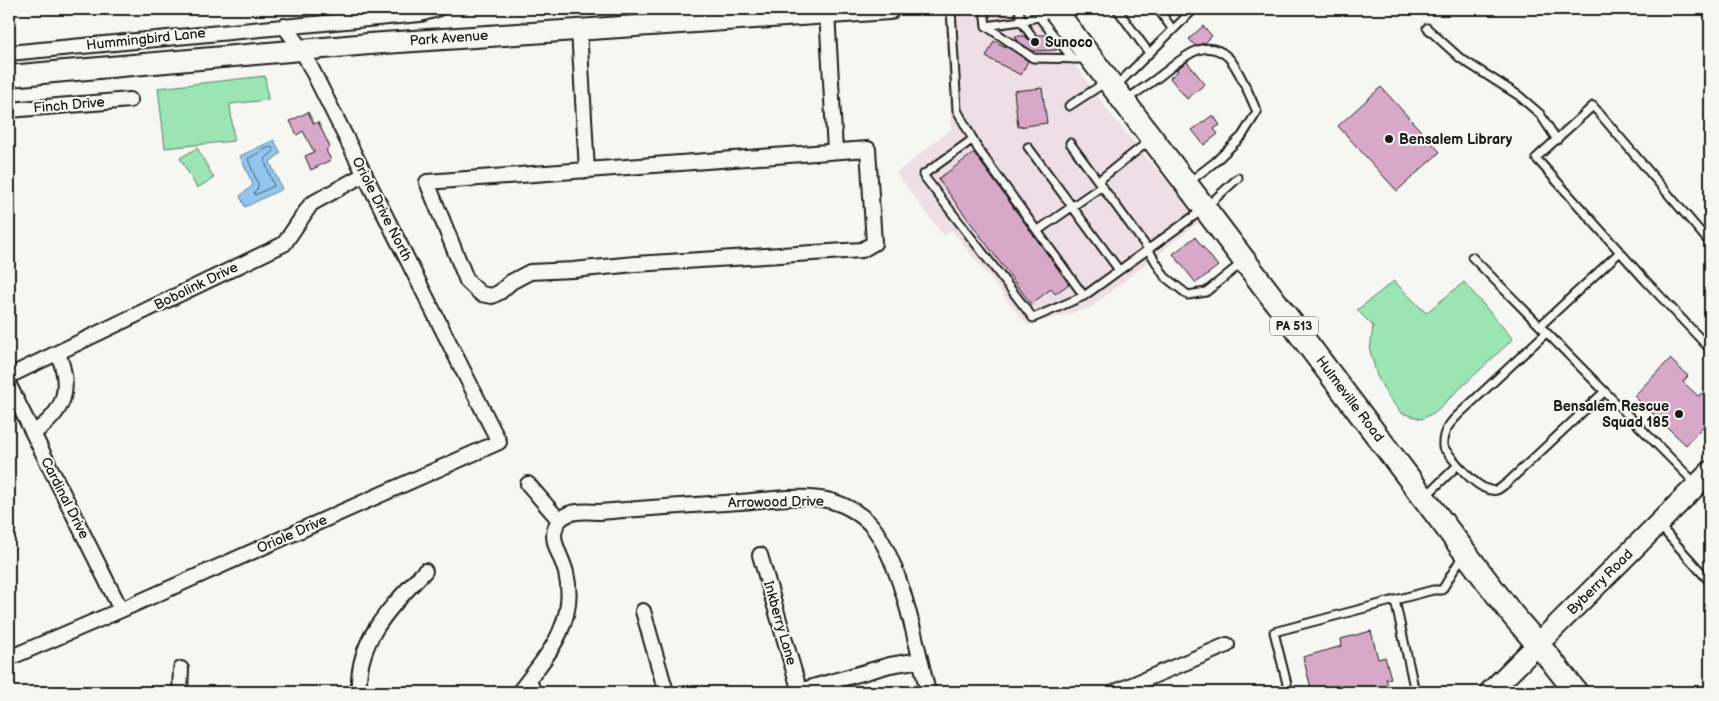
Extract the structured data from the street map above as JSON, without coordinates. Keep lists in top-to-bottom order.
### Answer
{
  "streets": {
    "main road": ["PA 513", "Hulmeville Road"],
    "street": [
      "Park Avenue",
      "Hummingbird Lane",
      "Finch Drive",
      "Oriole Drive North",
      "Bobolink Drive",
      "Cardinal Drive",
      "Arrowood Drive",
      "Oriole Drive",
      "Byberry Road",
      "Inkberry Lane"
    ]
  },
  "crossings": [
    ["Park Avenue", "Oriole Drive North"],
    ["Hummingbird Lane", "Oriole Drive North"],
    ["Oriole Drive North", "Bobolink Drive"],
    ["Oriole Drive North", "Oriole Drive"],
    ["Hulmeville Road", "Byberry Road"],
    ["Cardinal Drive", "Oriole Drive"],
    ["Arrowood Drive", "Inkberry Lane"]
  ],
  "places": ["Sunoco", "Bensalem Library", "Bensalem Rescue Squad 185"]
}
